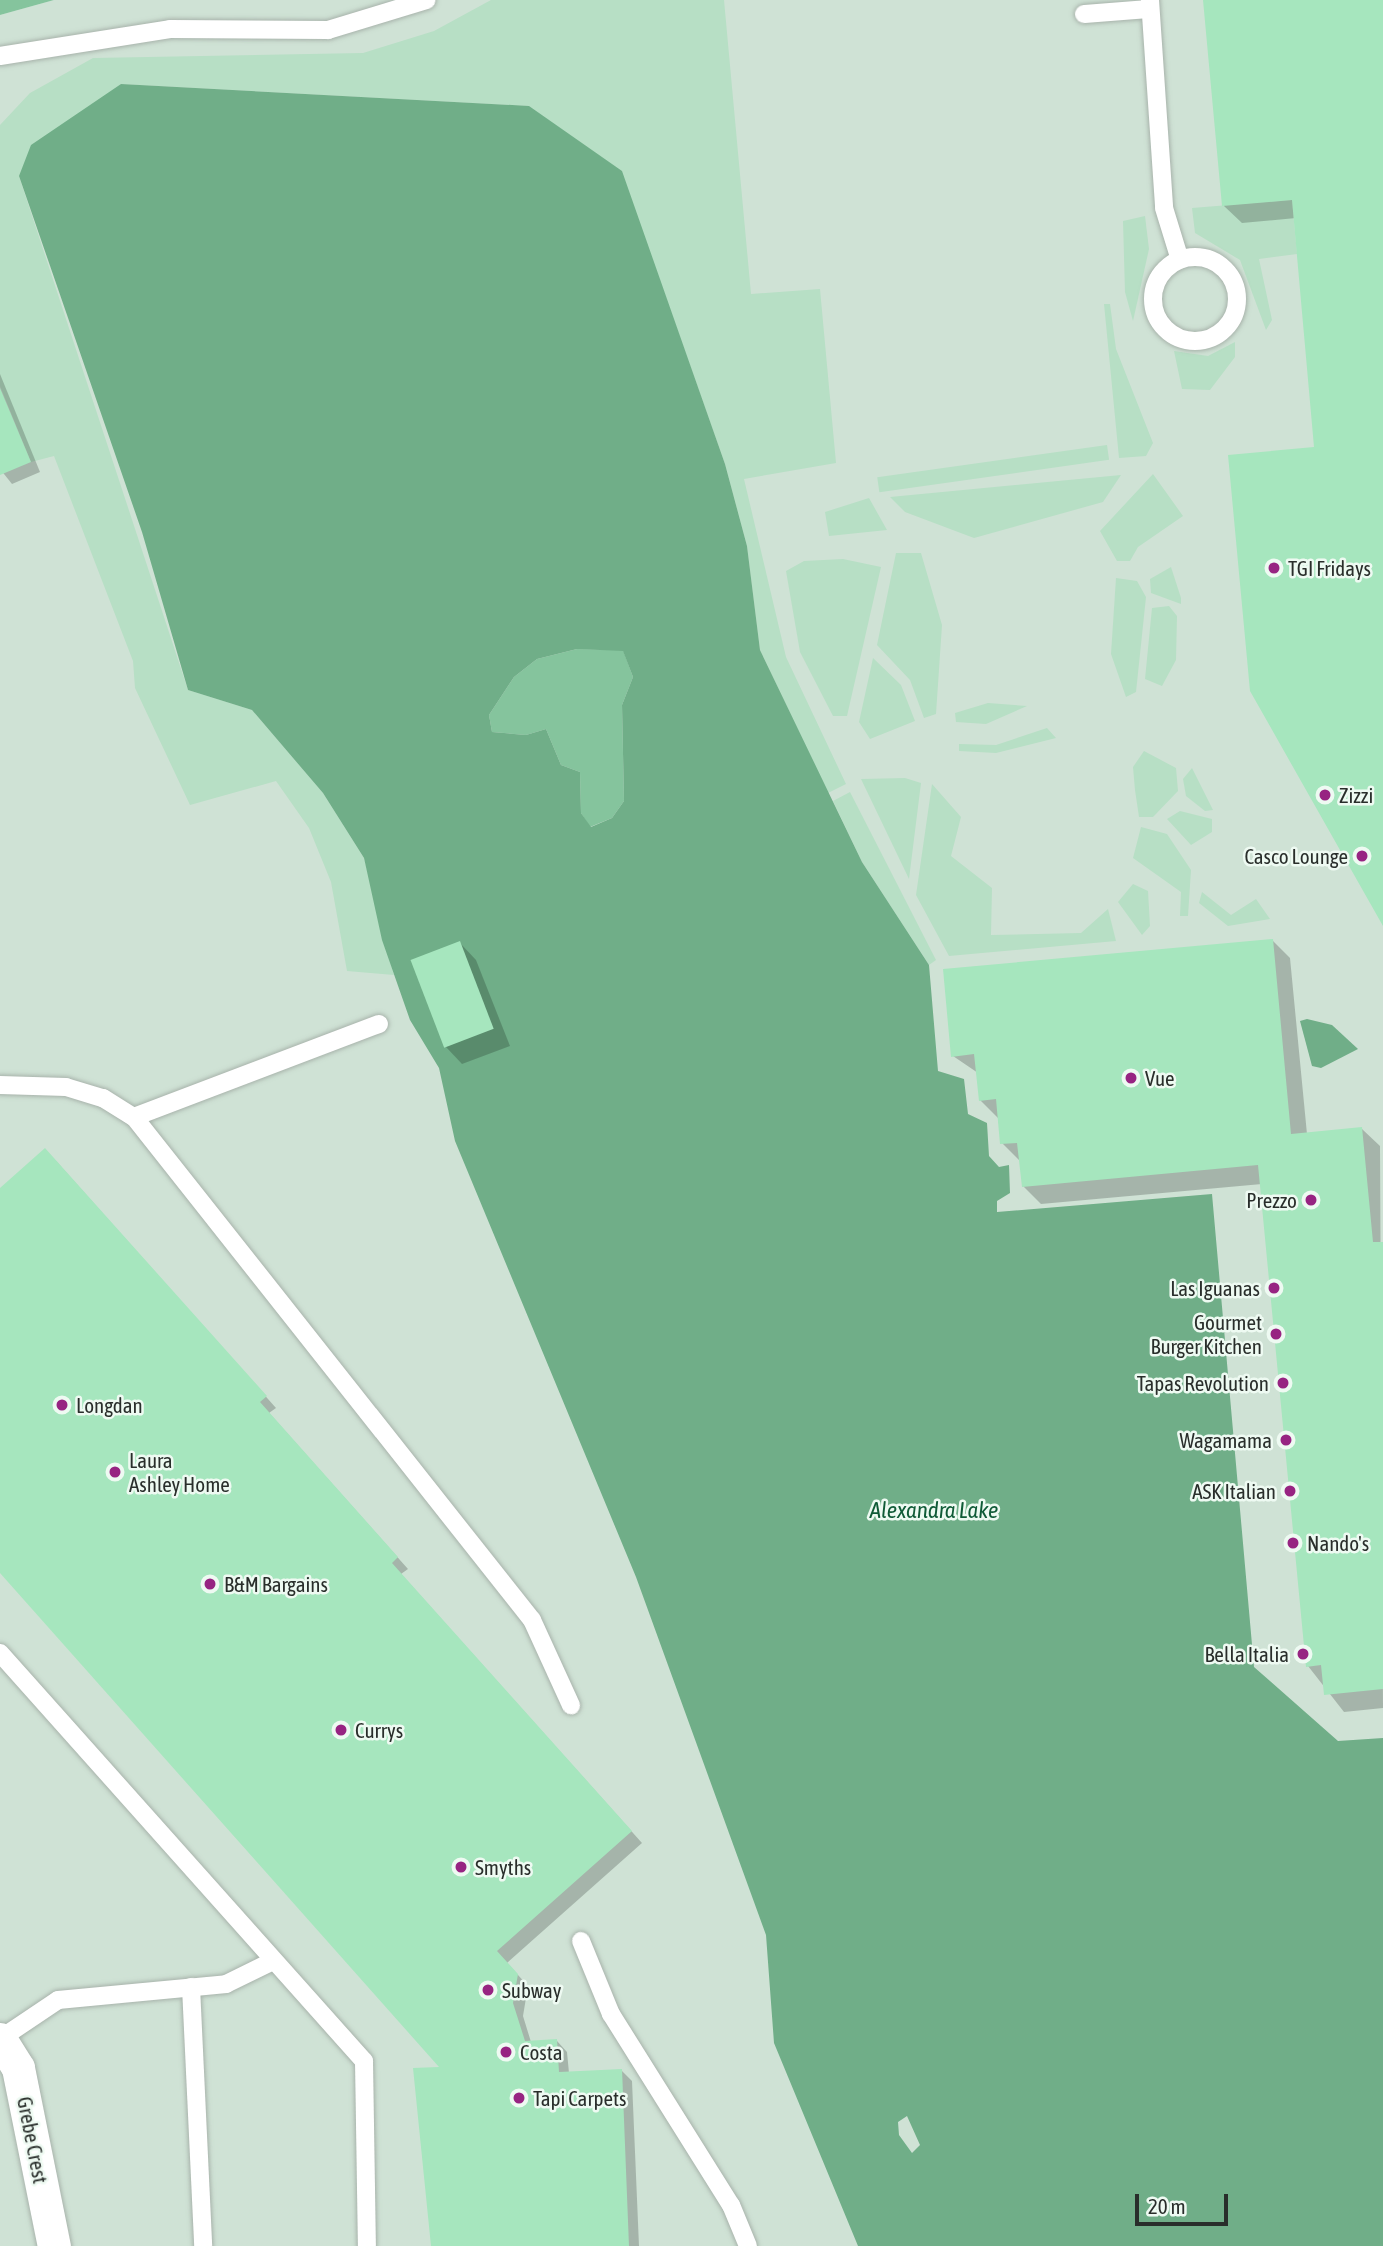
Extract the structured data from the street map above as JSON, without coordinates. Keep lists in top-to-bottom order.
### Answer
{
  "streets": {
    "street": ["Grebe Crest"]
  },
  "water": ["Alexandra Lake"],
  "places": [
    "TGI Fridays",
    "Zizzi",
    "Casco Lounge",
    "Vue",
    "Prezzo",
    "Las Iguanas",
    "Gourmet Burger Kitchen",
    "Tapas Revolution",
    "Longdan",
    "Wagamama",
    "Laura Ashley Home",
    "ASK Italian",
    "Nando's",
    "B&M Bargains",
    "Bella Italia",
    "Currys",
    "Smyths",
    "Subway",
    "Costa",
    "Tapi Carpets"
  ],
  "scale_bar": "20 m"
}
